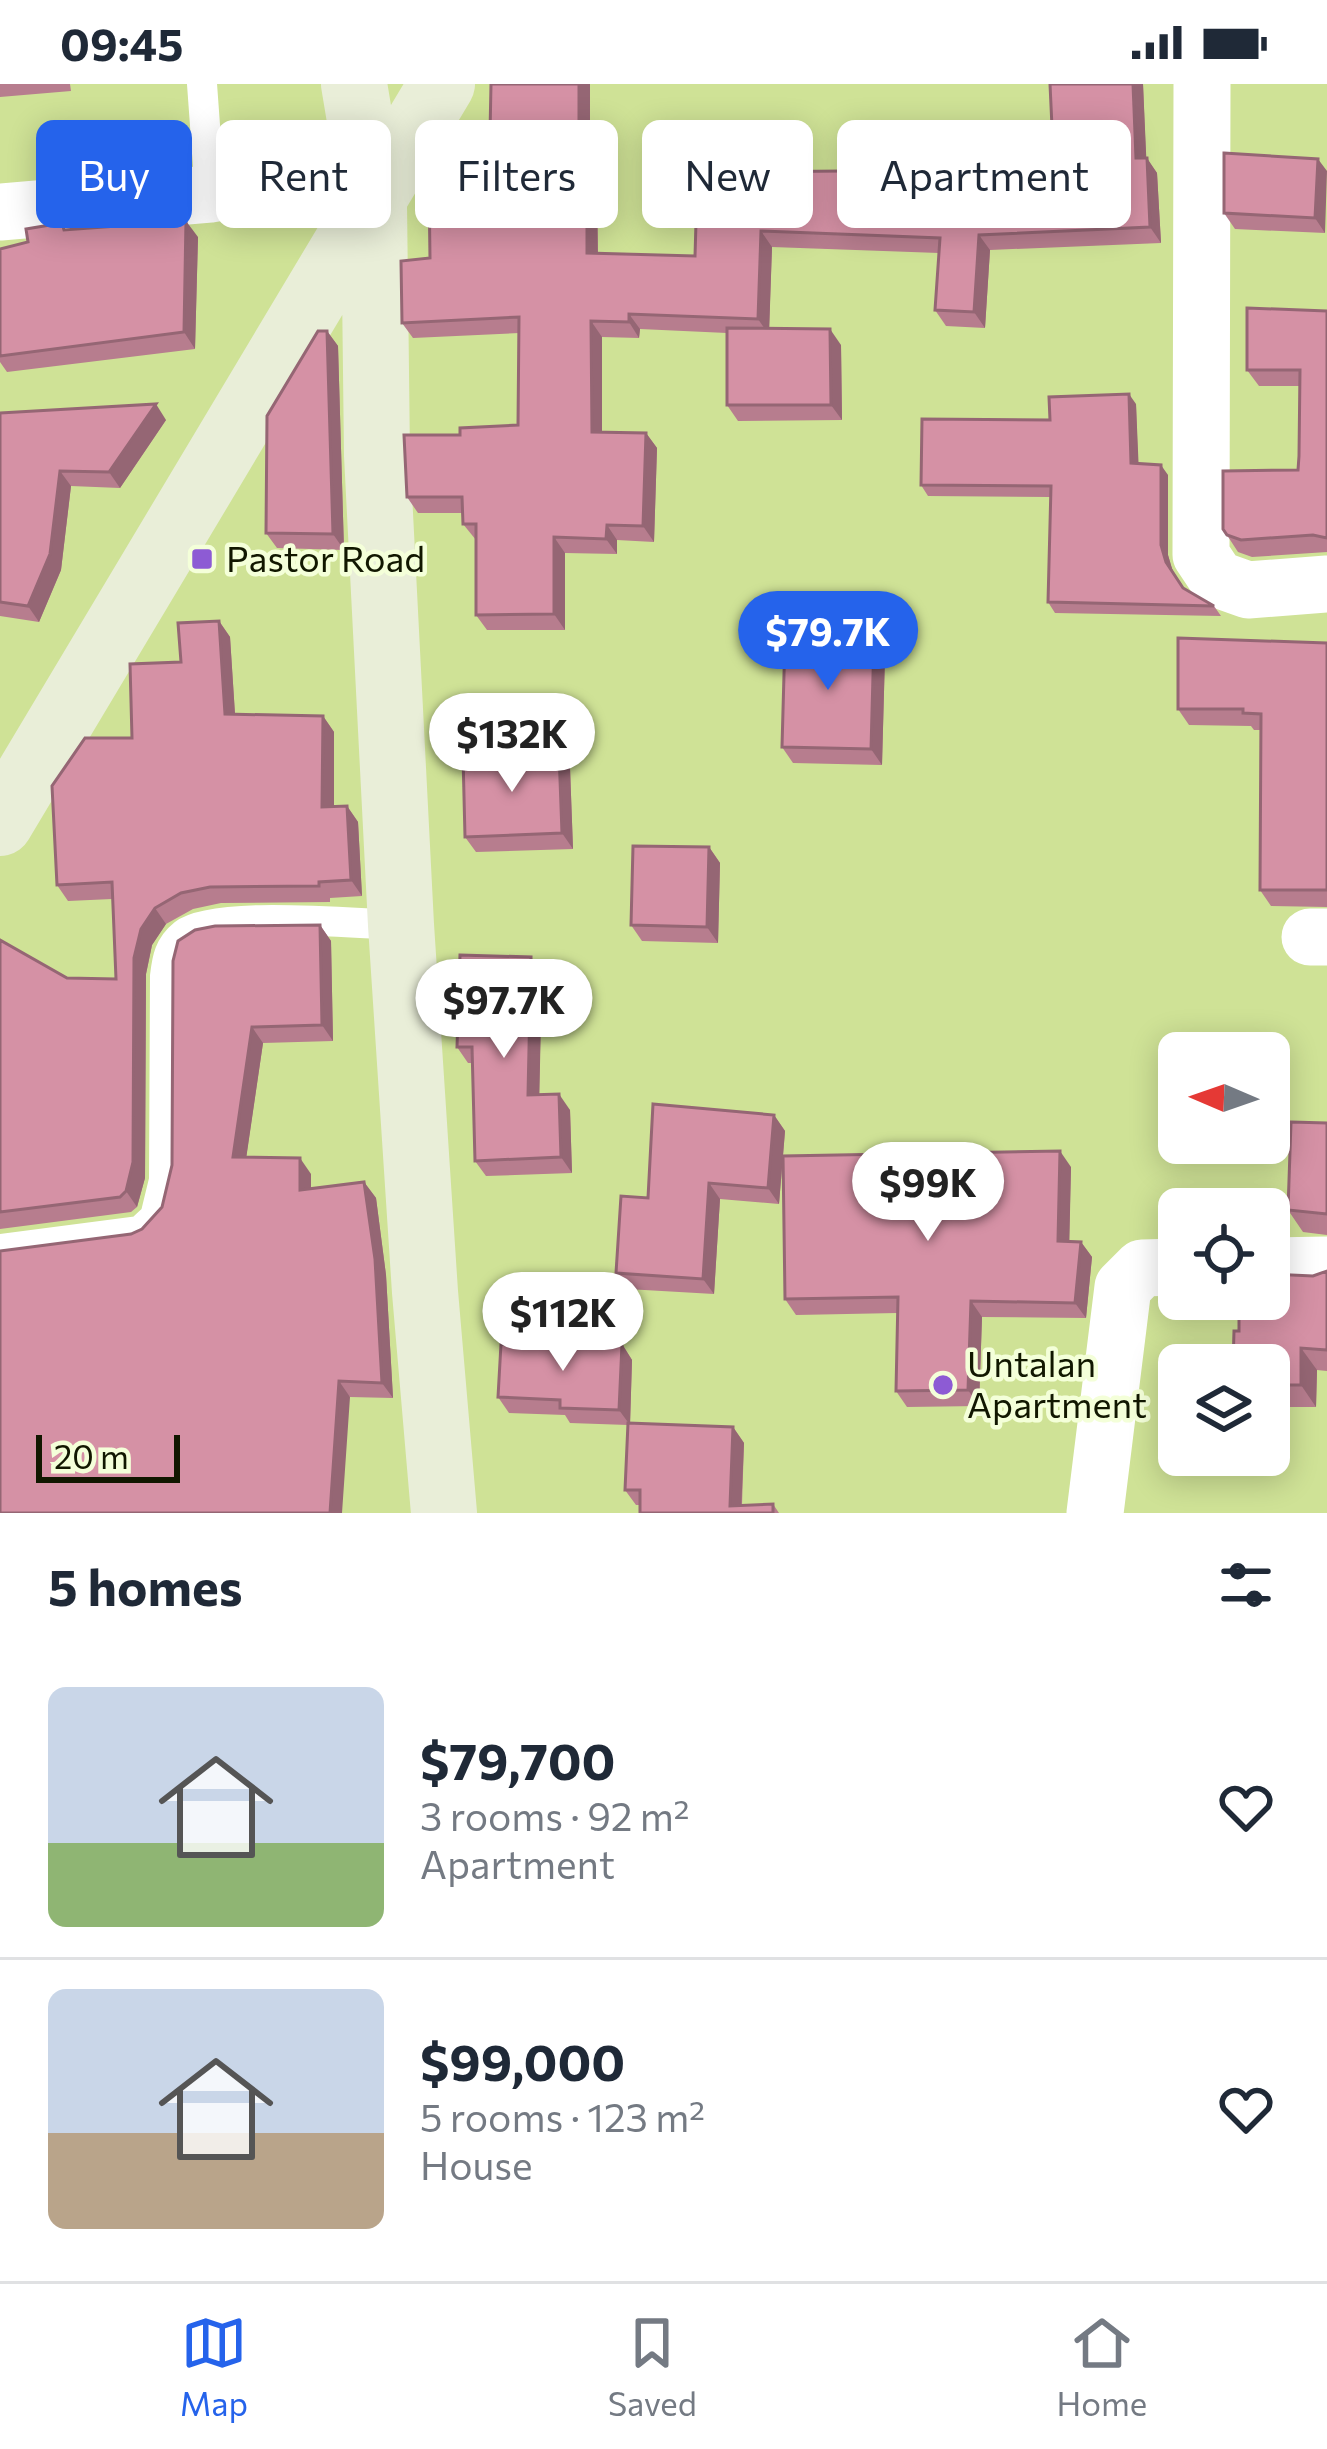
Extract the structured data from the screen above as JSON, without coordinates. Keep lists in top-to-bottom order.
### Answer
{
  "places": {
    "transit": ["Pastor Road"],
    "other": ["Untalan Apartment"]
  },
  "scale_bar": "20 m",
  "north": "left",
  "page": {
    "status": "09:45",
    "chip": [
      "Buy",
      "Rent",
      "Filters",
      "New",
      "Apartment"
    ],
    "price": [
      "$79.7K",
      "$132K",
      "$97.7K",
      "$99K",
      "$112K"
    ],
    "scale": "20 m",
    "heading": "5 homes",
    "list": [
      {
        "name": "$79,700",
        "note": "3 rooms · 92 m² · Apartment"
      },
      {
        "name": "$99,000",
        "note": "5 rooms · 123 m² · House"
      }
    ],
    "tabs": ["Map", "Saved", "Home"]
  }
}
